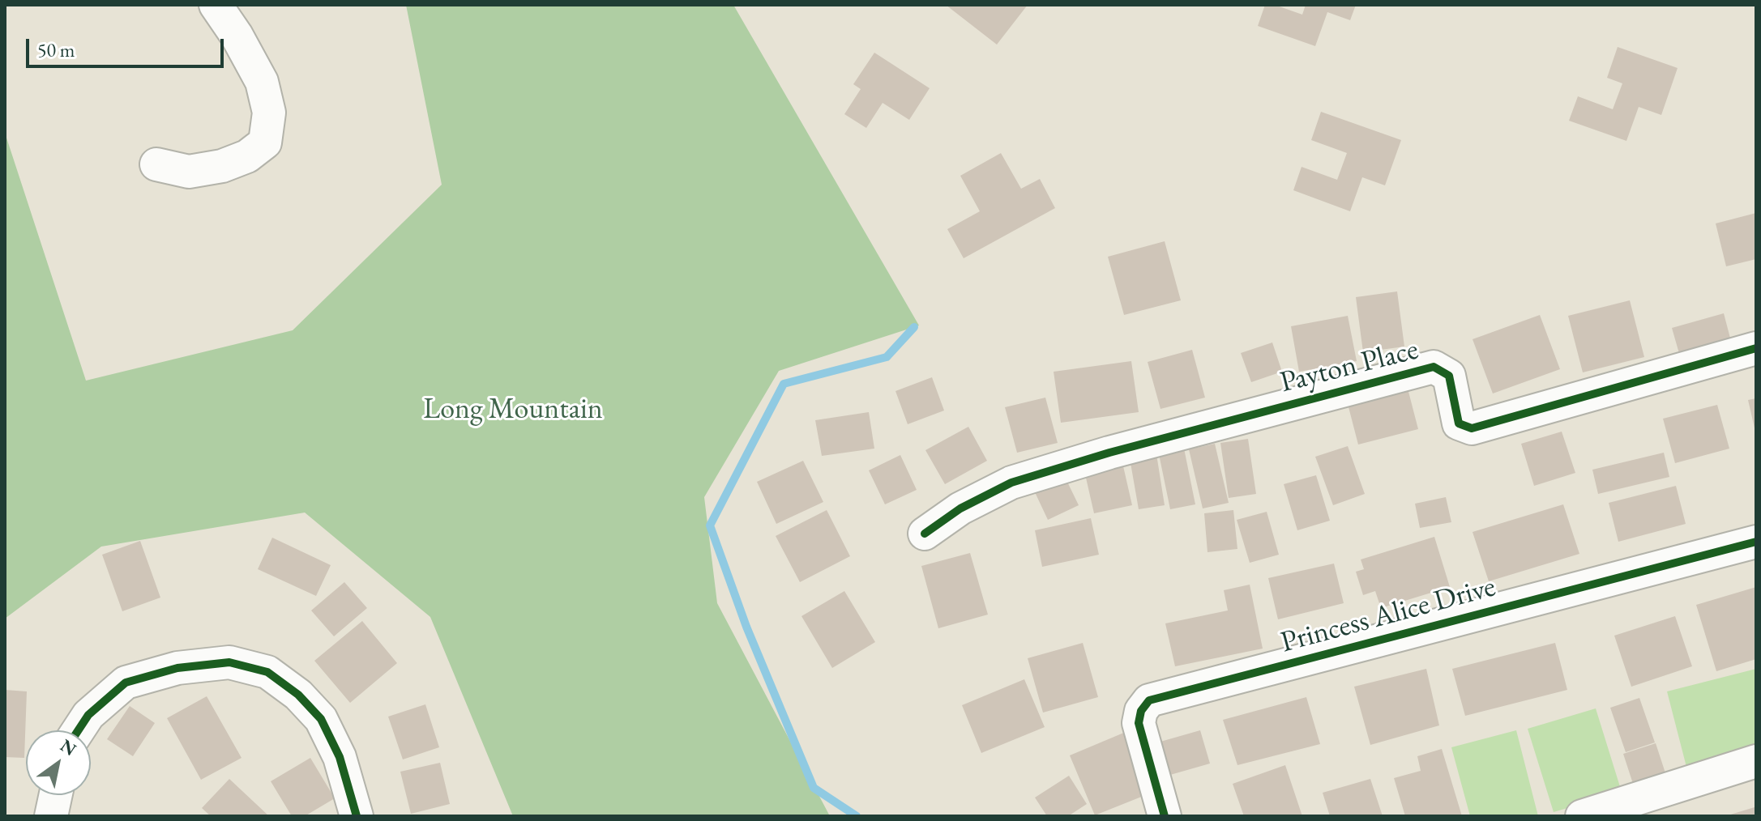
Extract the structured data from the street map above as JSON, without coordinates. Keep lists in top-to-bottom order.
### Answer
{
  "streets": {
    "street": ["Payton Place", "Princess Alice Drive"]
  },
  "parks": ["Long Mountain"],
  "scale_bar": "50 m",
  "north": "top right"
}
